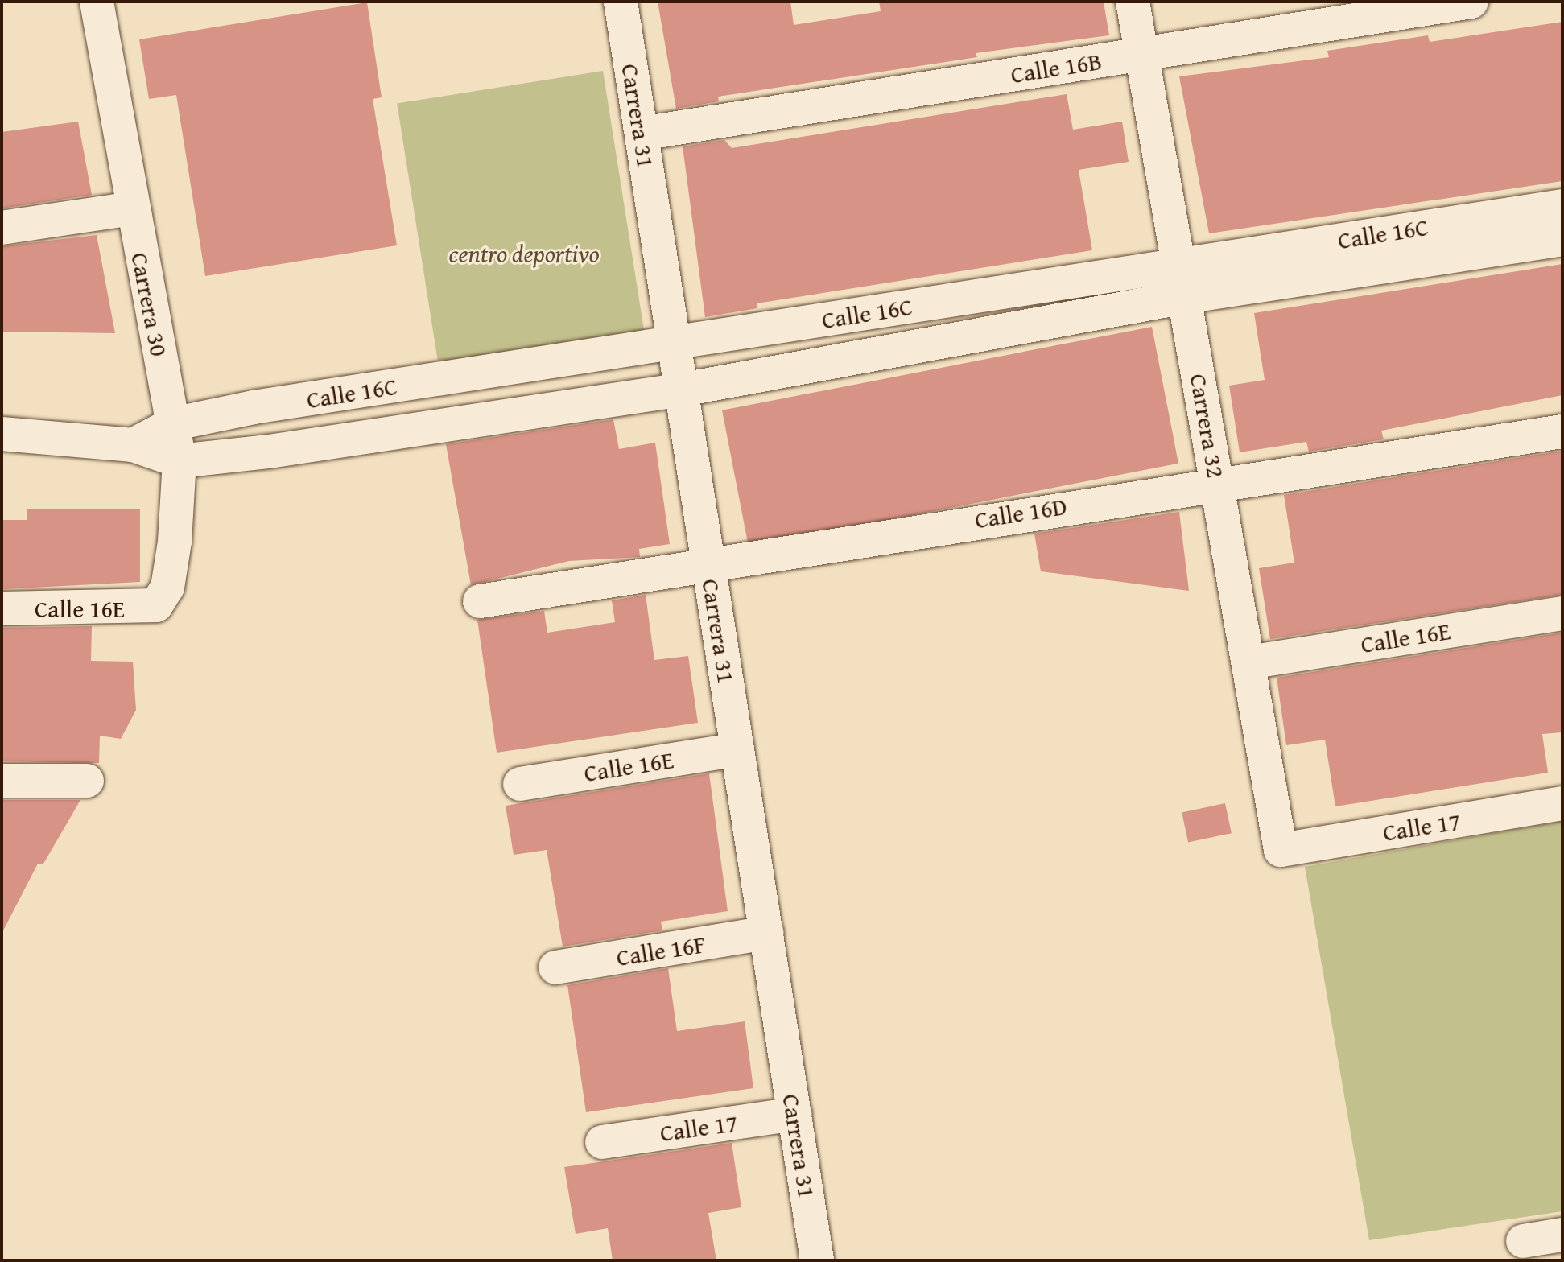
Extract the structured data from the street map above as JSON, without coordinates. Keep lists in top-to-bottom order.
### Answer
{
  "streets": {
    "street": [
      "Calle 16B",
      "Carrera 31",
      "Calle 16C",
      "Carrera 30",
      "Carrera 32",
      "Calle 16D",
      "Calle 16E",
      "Calle 17",
      "Calle 16F"
    ]
  },
  "crossings": [
    ["Calle 16B", "Carrera 31"],
    ["Calle 16B", "Carrera 32"],
    ["Carrera 31", "Calle 16C"],
    ["Carrera 31", "Calle 16D"],
    ["Carrera 31", "Calle 16E"],
    ["Carrera 31", "Calle 17"],
    ["Carrera 31", "Calle 16F"],
    ["Calle 16C", "Carrera 30"],
    ["Calle 16C", "Carrera 32"],
    ["Carrera 30", "Calle 16E"],
    ["Carrera 32", "Calle 16D"],
    ["Carrera 32", "Calle 16E"],
    ["Carrera 32", "Calle 17"]
  ],
  "parks": ["centro deportivo"]
}
